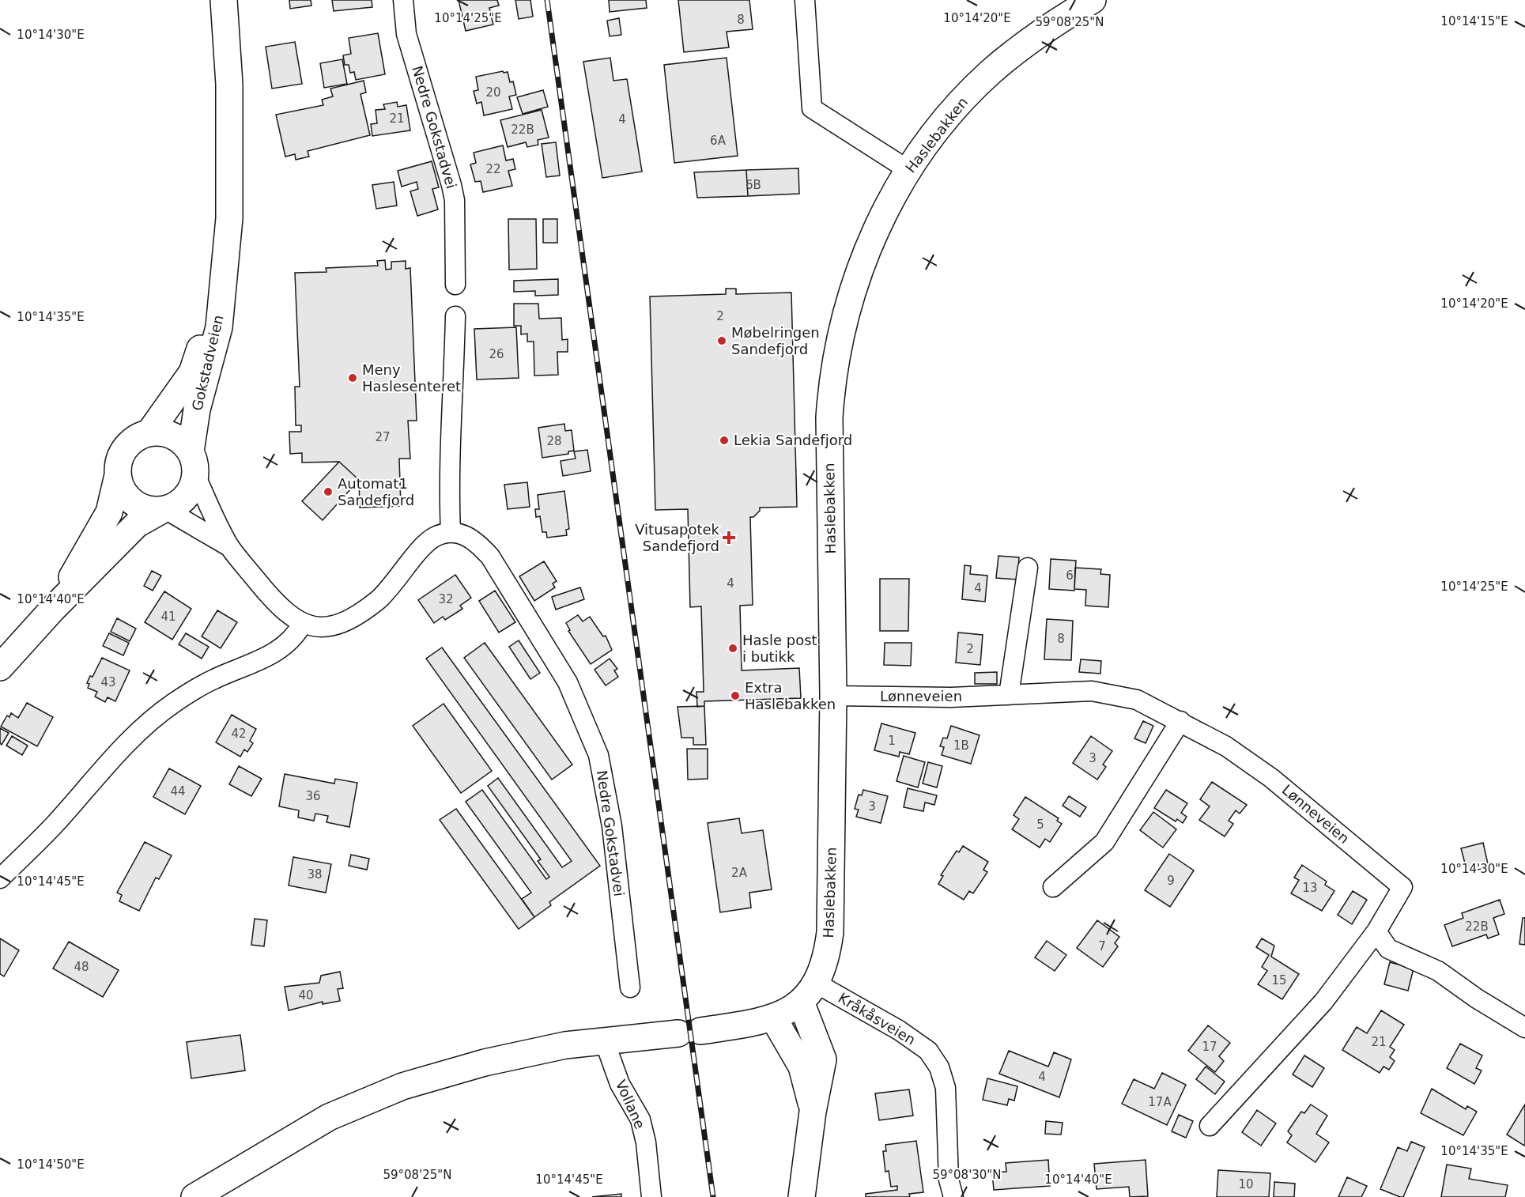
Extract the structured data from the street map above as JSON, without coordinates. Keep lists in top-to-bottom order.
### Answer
{
  "streets": {
    "main road": ["Haslebakken", "Gokstadveien"],
    "street": [
      "Nedre Gokstadvei",
      "Lønneveien",
      "Kråkåsveien",
      "Vollane"
    ]
  },
  "crossings": [
    ["Haslebakken", "Lønneveien"],
    ["Haslebakken", "Kråkåsveien"]
  ],
  "places": {
    "other": [
      "Møbelringen Sandefjord",
      "Meny Haslesenteret",
      "Lekia Sandefjord",
      "Automat1 Sandefjord",
      "Hasle post i butikk",
      "Extra Haslebakken"
    ],
    "health": ["Vitusapotek Sandefjord"]
  },
  "house_numbers": [
    "8",
    "20",
    "21",
    "4",
    "22B",
    "6A",
    "22",
    "6B",
    "2",
    "26",
    "27",
    "28",
    "6",
    "4",
    "4",
    "32",
    "41",
    "8",
    "2",
    "43",
    "42",
    "1",
    "1B",
    "3",
    "44",
    "36",
    "3",
    "5",
    "2A",
    "38",
    "9",
    "13",
    "22B",
    "7",
    "48",
    "15",
    "40",
    "21",
    "17",
    "4",
    "17A",
    "10"
  ],
  "coordinates": [
    "10°14'25\"E",
    "10°14'20\"E",
    "10°14'15\"E",
    "59°08'25\"N",
    "10°14'30\"E",
    "10°14'35\"E",
    "10°14'40\"E",
    "10°14'45\"E",
    "10°14'50\"E",
    "59°08'30\"N"
  ]
}
